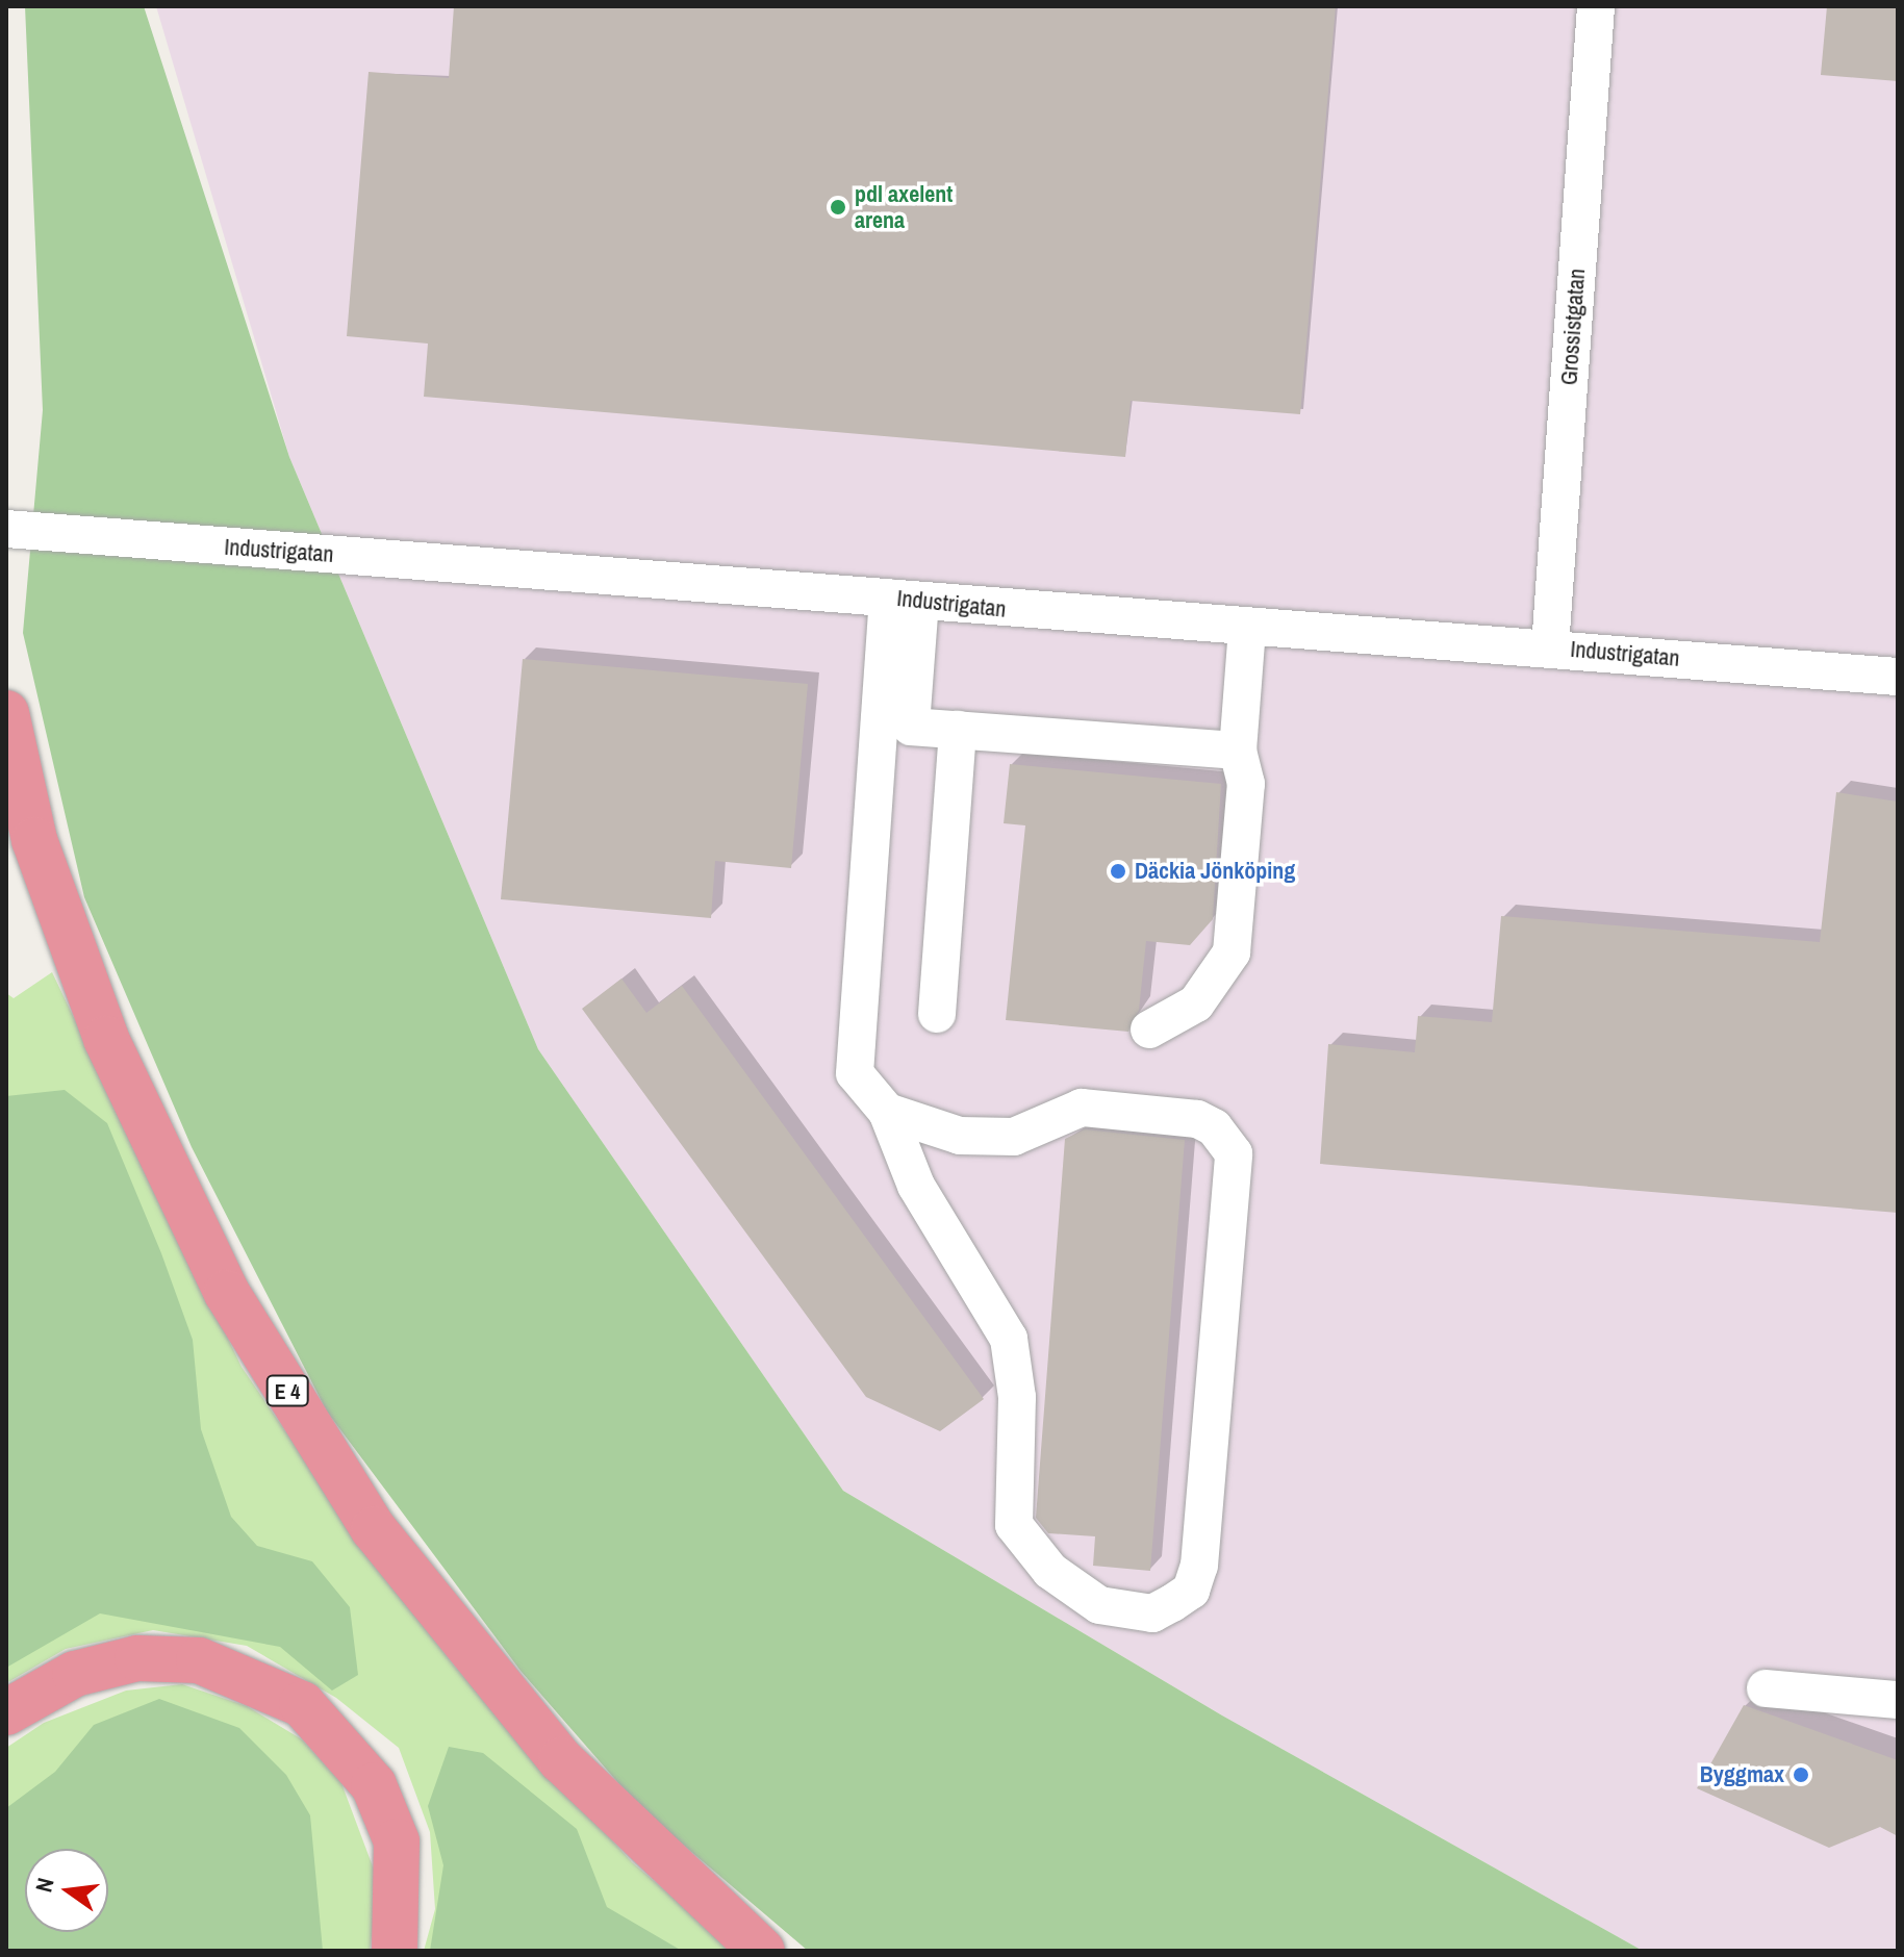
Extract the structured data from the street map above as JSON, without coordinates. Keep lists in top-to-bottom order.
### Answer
{
  "streets": {
    "highway": ["E 4"],
    "street": ["Grossistgatan", "Industrigatan"]
  },
  "crossings": [
    ["Grossistgatan", "Industrigatan"]
  ],
  "places": ["pdl axelent arena", "Däckia Jönköping", "Byggmax"],
  "north": "left"
}
